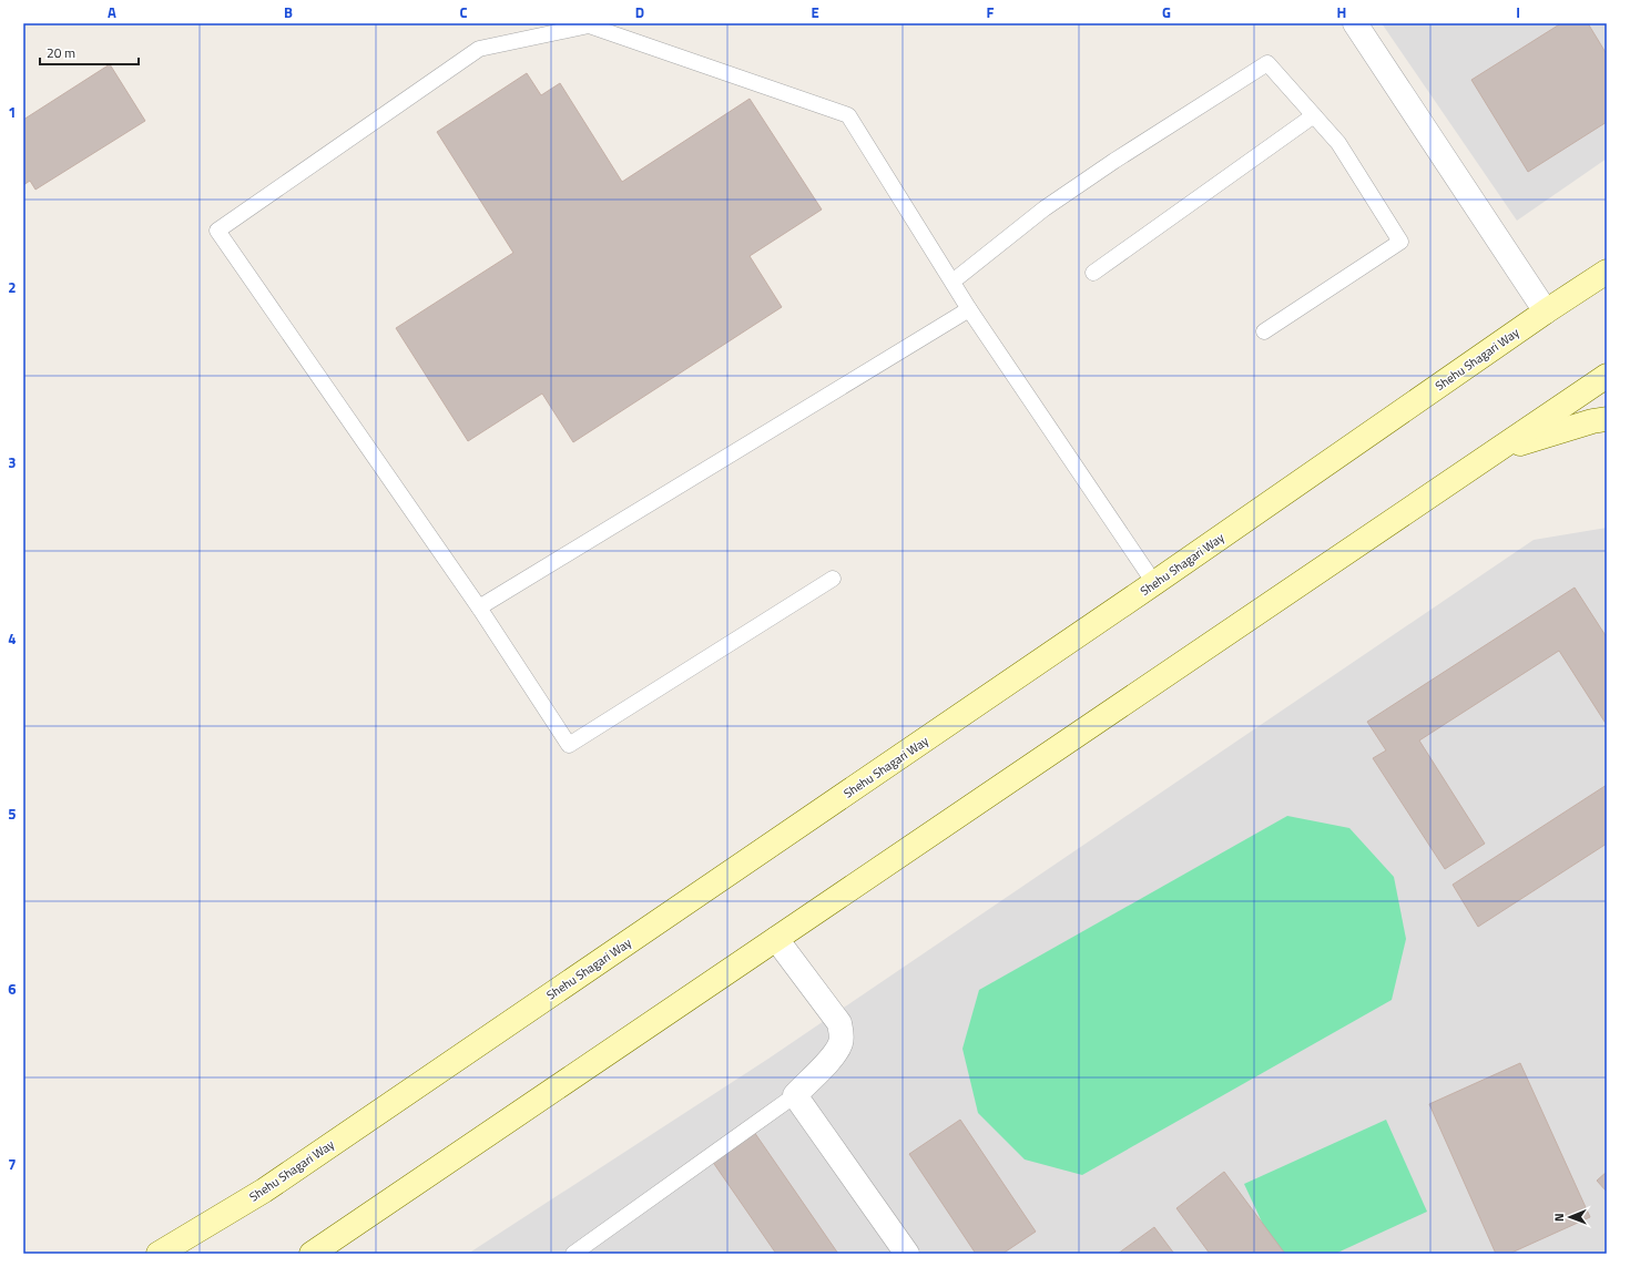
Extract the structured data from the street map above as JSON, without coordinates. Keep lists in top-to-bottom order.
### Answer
{
  "streets": {
    "main road": ["Shehu Shagari Way"]
  },
  "scale_bar": "20 m",
  "north": "left",
  "grid": {
    "columns": [
      "A",
      "B",
      "C",
      "D",
      "E",
      "F",
      "G",
      "H",
      "I"
    ],
    "rows": [
      "1",
      "2",
      "3",
      "4",
      "5",
      "6",
      "7"
    ]
  }
}
